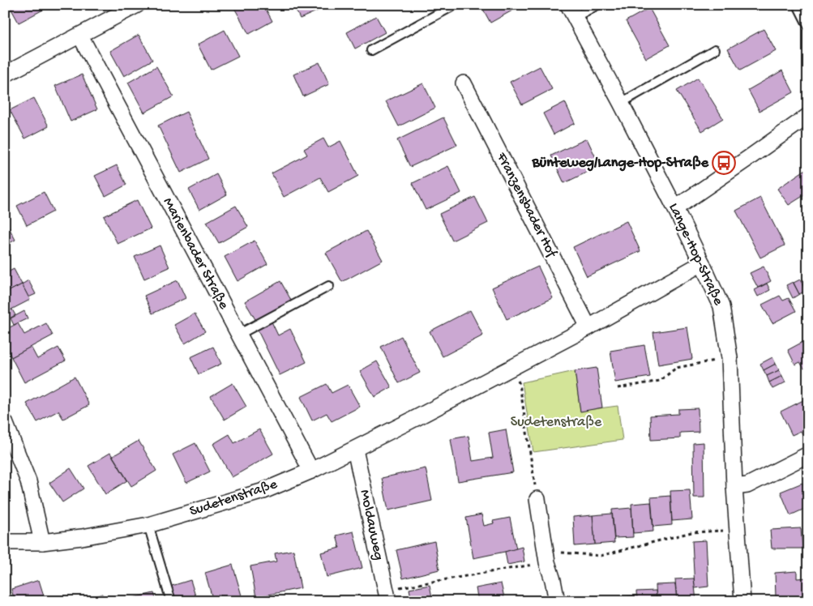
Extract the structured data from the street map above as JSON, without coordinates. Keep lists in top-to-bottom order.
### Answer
{
  "streets": {
    "street": [
      "Franzensbader Hof",
      "Marienbader Straße",
      "Lange-Hop-Straße",
      "Sudetenstraße",
      "Moldauweg"
    ]
  },
  "crossings": [
    ["Franzensbader Hof", "Sudetenstraße"],
    ["Marienbader Straße", "Sudetenstraße"],
    ["Lange-Hop-Straße", "Sudetenstraße"],
    ["Sudetenstraße", "Moldauweg"]
  ],
  "parks": ["Sudetenstraße"],
  "places": {
    "bus stop": ["Bünteweg/Lange-Hop-Straße"]
  }
}
